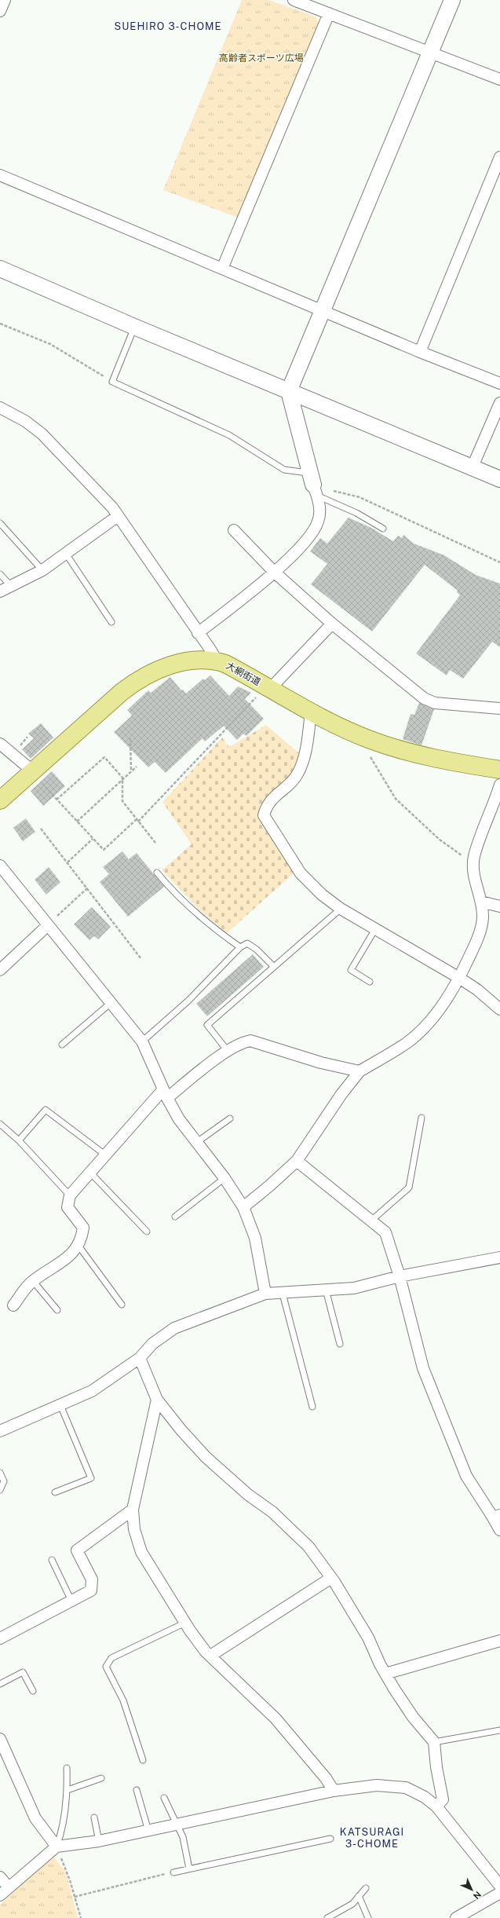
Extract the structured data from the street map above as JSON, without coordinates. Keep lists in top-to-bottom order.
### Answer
{
  "streets": {
    "main road": ["大網街道"]
  },
  "districts": ["SUEHIRO 3-CHOME", "KATSURAGI 3-CHOME"],
  "parks": ["高齢者スポーツ広場"],
  "north": "bottom right"
}
